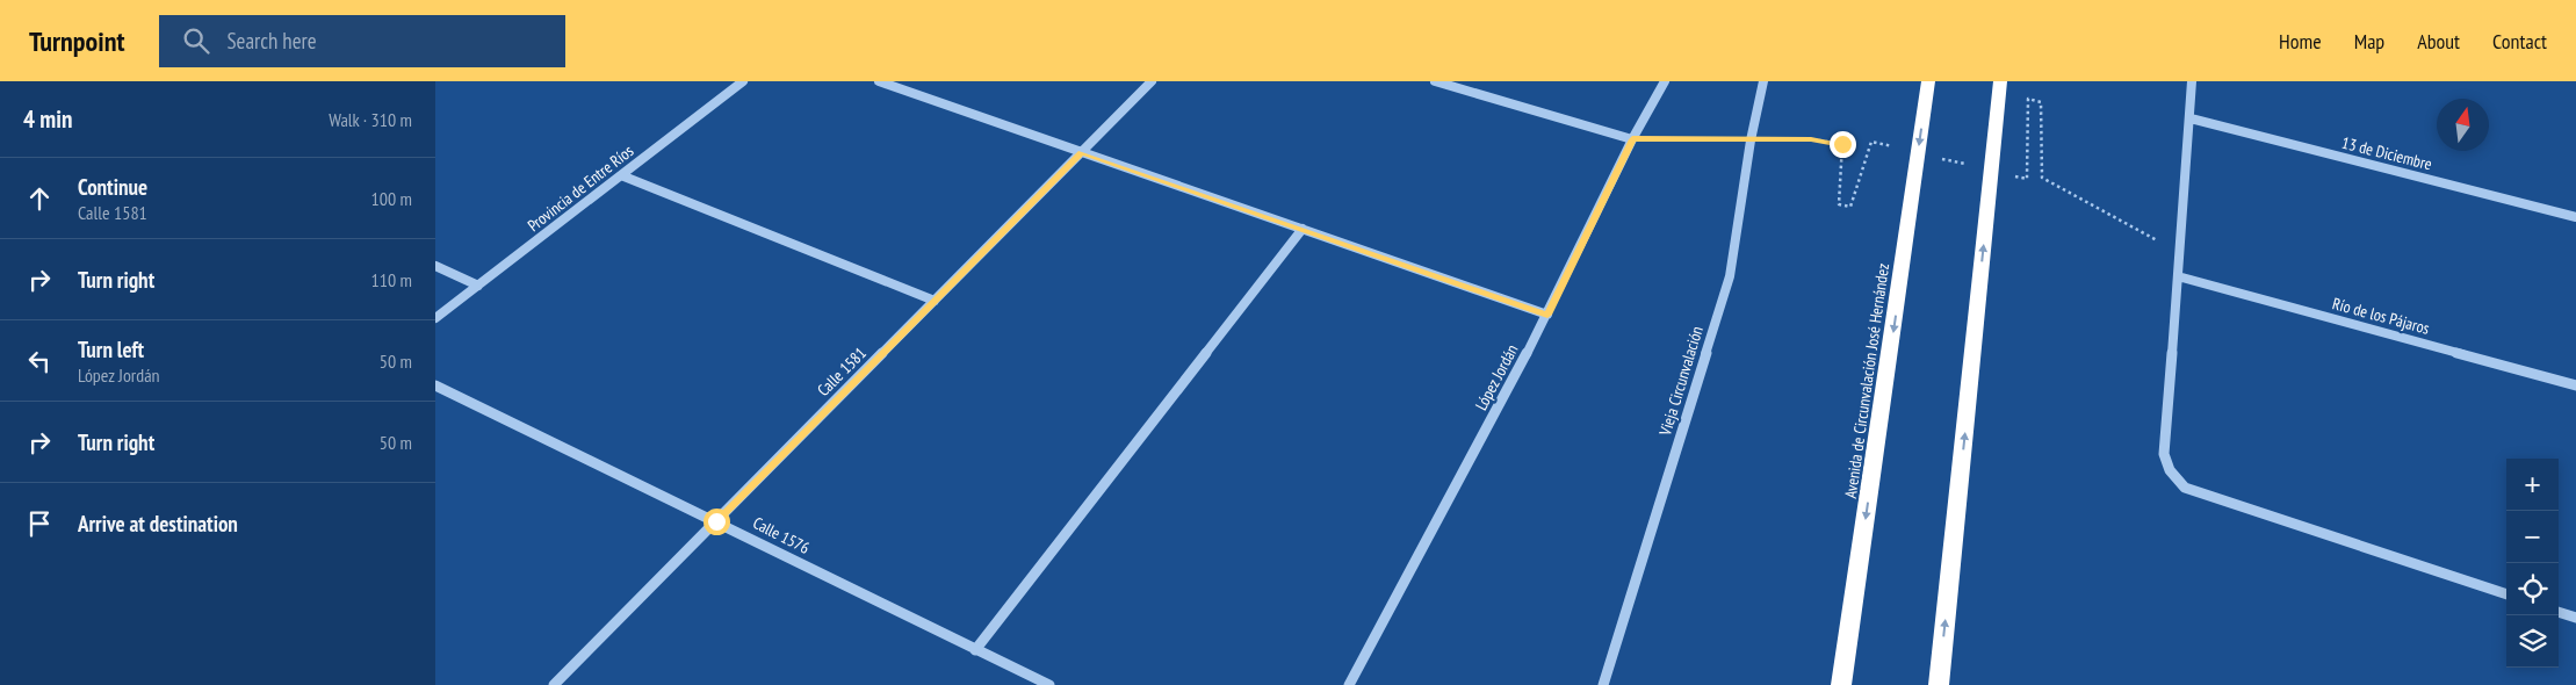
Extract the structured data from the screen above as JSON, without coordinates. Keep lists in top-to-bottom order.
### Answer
{
  "streets": {
    "highway": ["Avenida de Circunvalación José Hernández"],
    "street": [
      "13 de Diciembre",
      "Provincia de Entre Ríos",
      "Río de los Pájaros",
      "Calle 1581",
      "López Jordán",
      "Vieja Circunvalación",
      "Calle 1576"
    ]
  },
  "crossings": [
    ["Calle 1581", "Calle 1576"]
  ],
  "north": "top",
  "page": {
    "header": "Turnpoint",
    "search": "Search here",
    "nav": [
      "Home",
      "Map",
      "About",
      "Contact"
    ],
    "heading": ["4 min", "Walk · 310 m"],
    "list": [
      ["Continue", "Calle 1581", "100 m"],
      ["Turn right", "110 m"],
      ["Turn left", "López Jordán", "50 m"],
      ["Turn right", "50 m"],
      "Arrive at destination"
    ],
    "map_buttons": ["+", "−"]
  }
}
